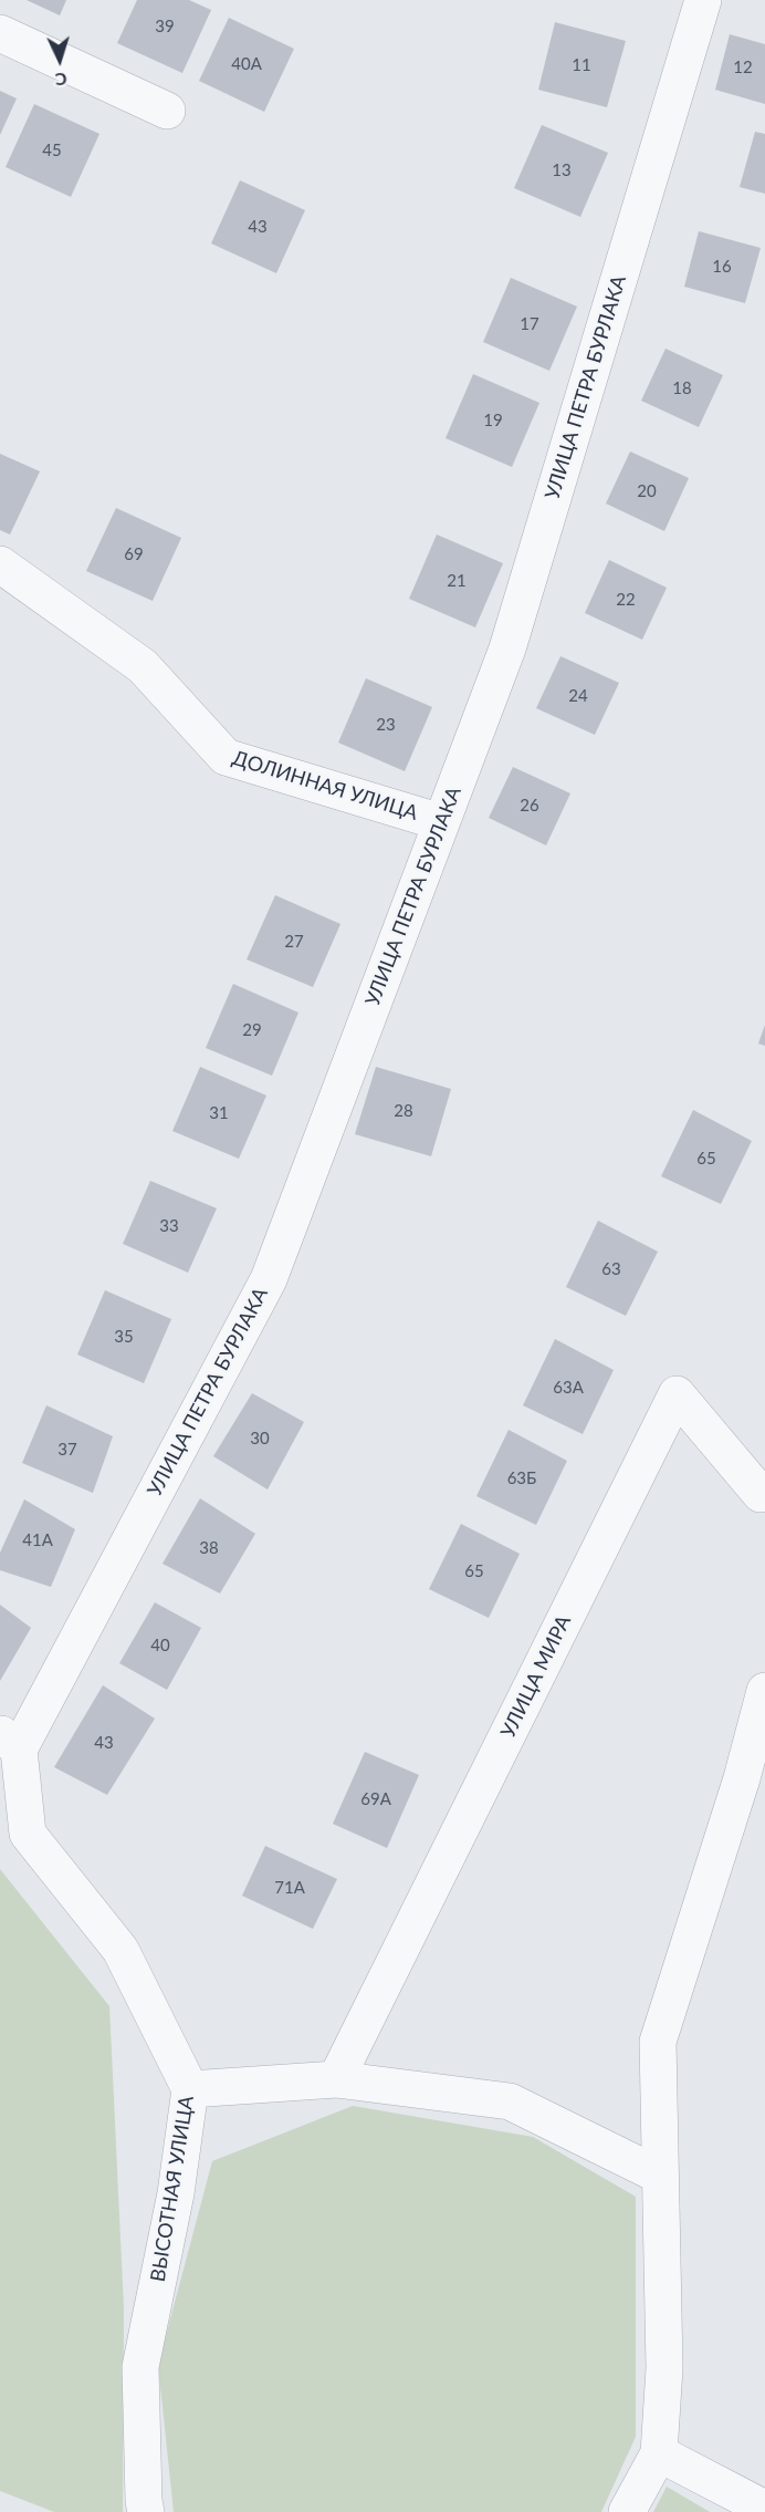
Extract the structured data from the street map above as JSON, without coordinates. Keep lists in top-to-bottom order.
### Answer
{
  "streets": {
    "street": [
      "УЛИЦА ПЕТРА БУРЛАКА",
      "ДОЛИННАЯ УЛИЦА",
      "УЛИЦА МИРА",
      "ВЫСОТНАЯ УЛИЦА"
    ]
  },
  "crossings": [
    ["УЛИЦА ПЕТРА БУРЛАКА", "ДОЛИННАЯ УЛИЦА"],
    ["УЛИЦА ПЕТРА БУРЛАКА", "ВЫСОТНАЯ УЛИЦА"]
  ],
  "house_numbers": [
    "39",
    "40А",
    "11",
    "12",
    "45",
    "13",
    "43",
    "16",
    "17",
    "18",
    "19",
    "20",
    "69",
    "21",
    "22",
    "24",
    "23",
    "26",
    "27",
    "29",
    "28",
    "31",
    "65",
    "33",
    "63",
    "35",
    "63А",
    "30",
    "37",
    "63Б",
    "41А",
    "38",
    "65",
    "40",
    "43",
    "69А",
    "71А"
  ],
  "north": "bottom"
}
